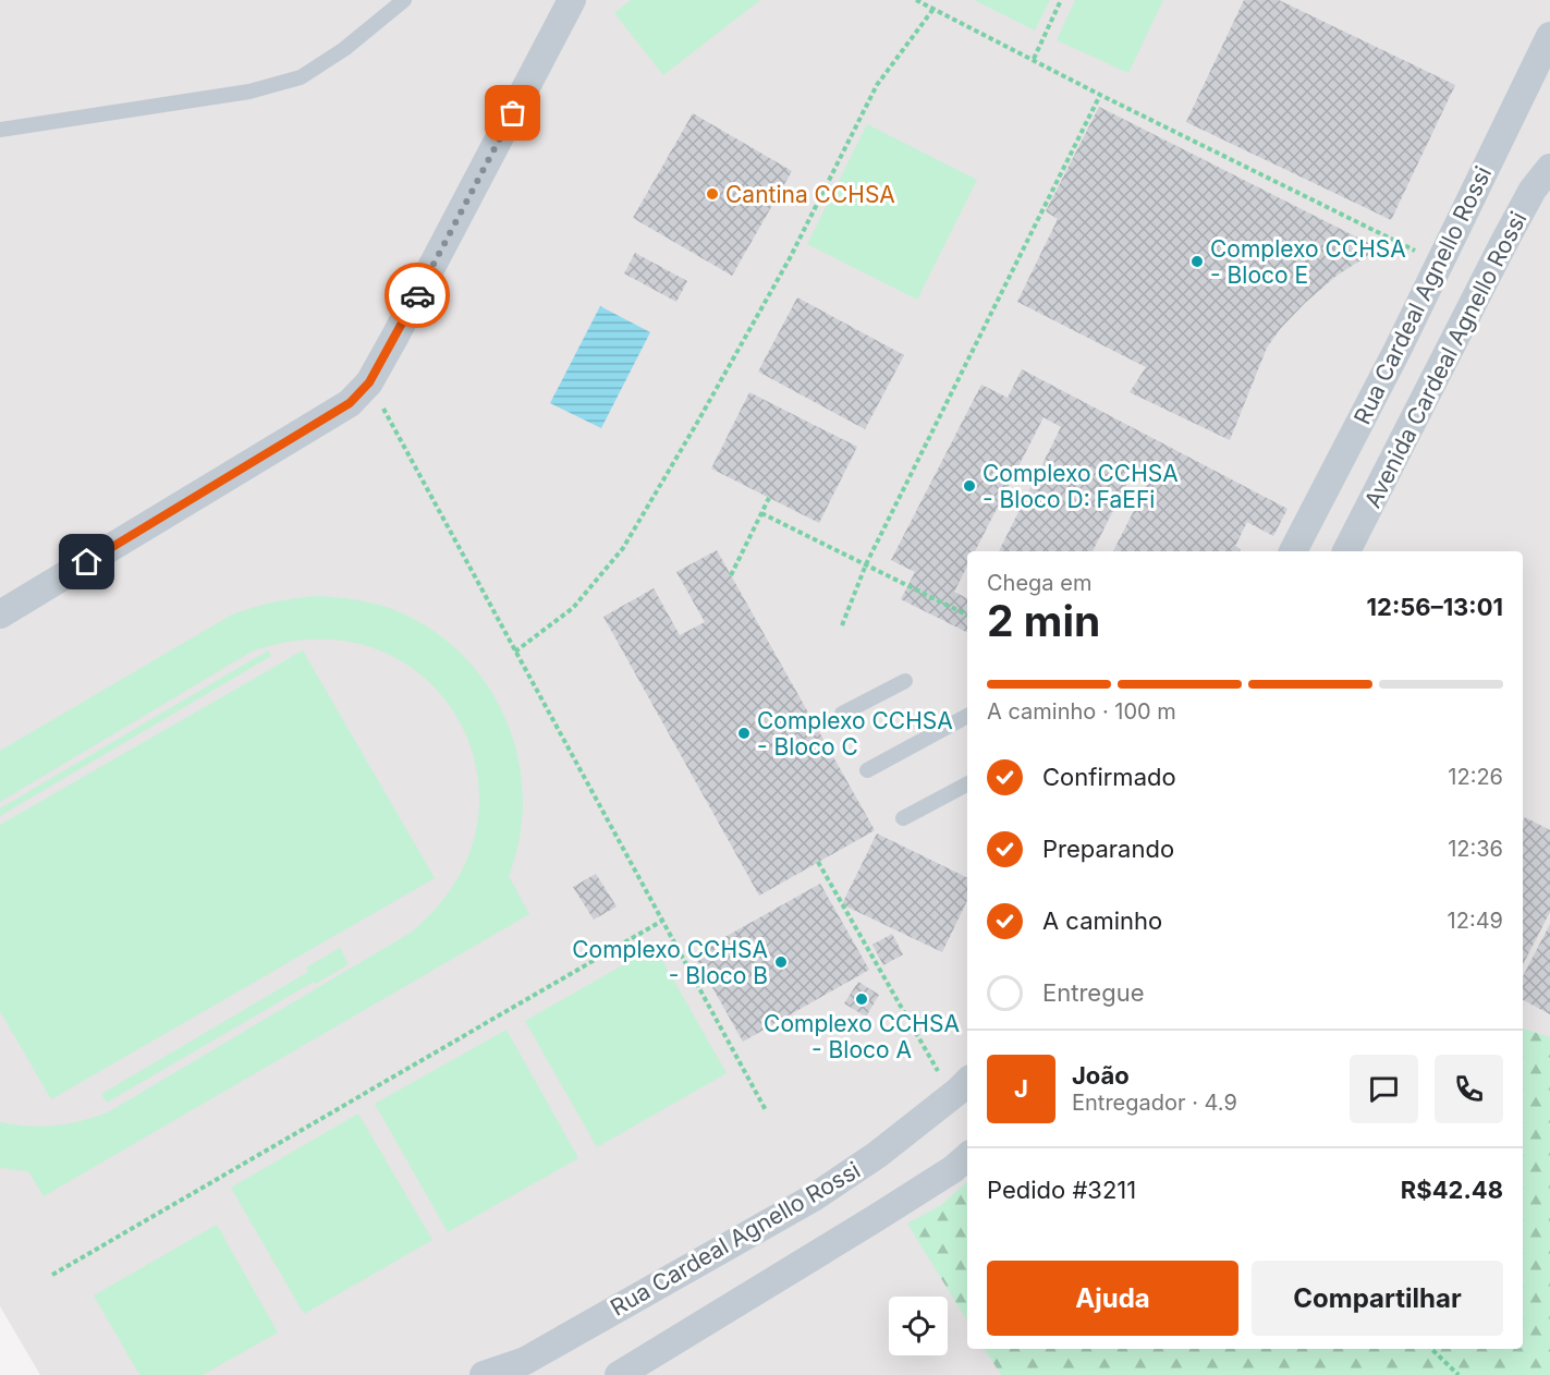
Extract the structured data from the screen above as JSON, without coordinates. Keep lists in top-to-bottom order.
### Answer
{
  "streets": {
    "street": ["Rua Cardeal Agnello Rossi", "Avenida Cardeal Agnello Rossi"]
  },
  "places": [
    "Cantina CCHSA",
    "Complexo CCHSA - Bloco E",
    "Complexo CCHSA - Bloco D: FaEFi",
    "Complexo CCHSA - Bloco C",
    "Complexo CCHSA - Bloco B",
    "Complexo CCHSA - Bloco A"
  ],
  "page": {
    "heading": ["2 min", "Chega em", "12:56–13:01"],
    "panel": [
      "João",
      "Entregador · 4.9",
      "Pedido #3211",
      "R$42.48"
    ],
    "bar": "A caminho · 100 m",
    "list": [
      ["Confirmado", "12:26"],
      ["Preparando", "12:36"],
      ["A caminho", "12:49"],
      "Entregue"
    ],
    "round": "J",
    "buttons": ["Ajuda", "Compartilhar"]
  }
}
